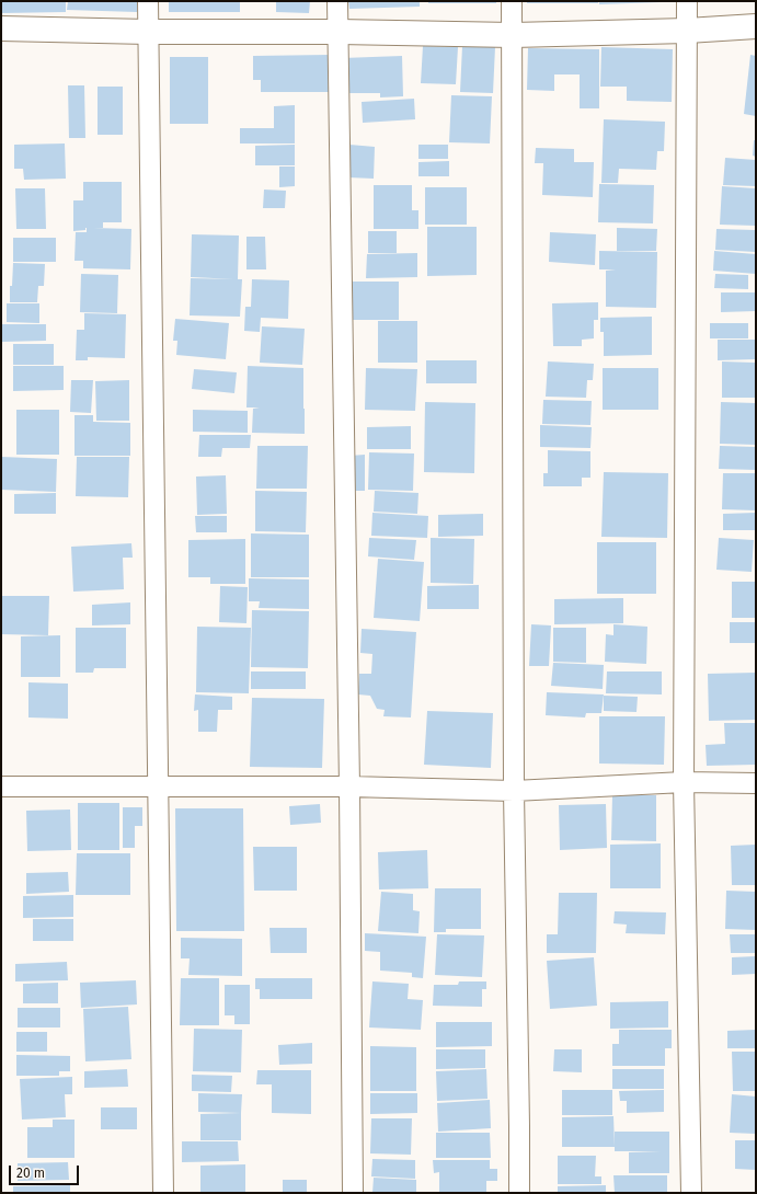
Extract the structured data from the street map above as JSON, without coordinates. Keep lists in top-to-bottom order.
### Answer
{
  "scale_bar": "20 m"
}
